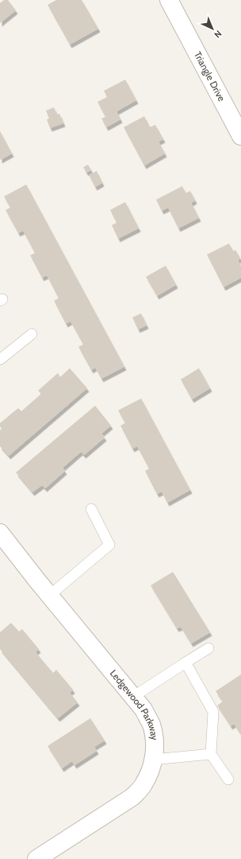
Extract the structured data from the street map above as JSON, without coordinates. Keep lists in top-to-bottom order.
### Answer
{
  "streets": {
    "street": ["Triangle Drive", "Ledgewood Parkway"]
  },
  "north": "bottom right"
}
